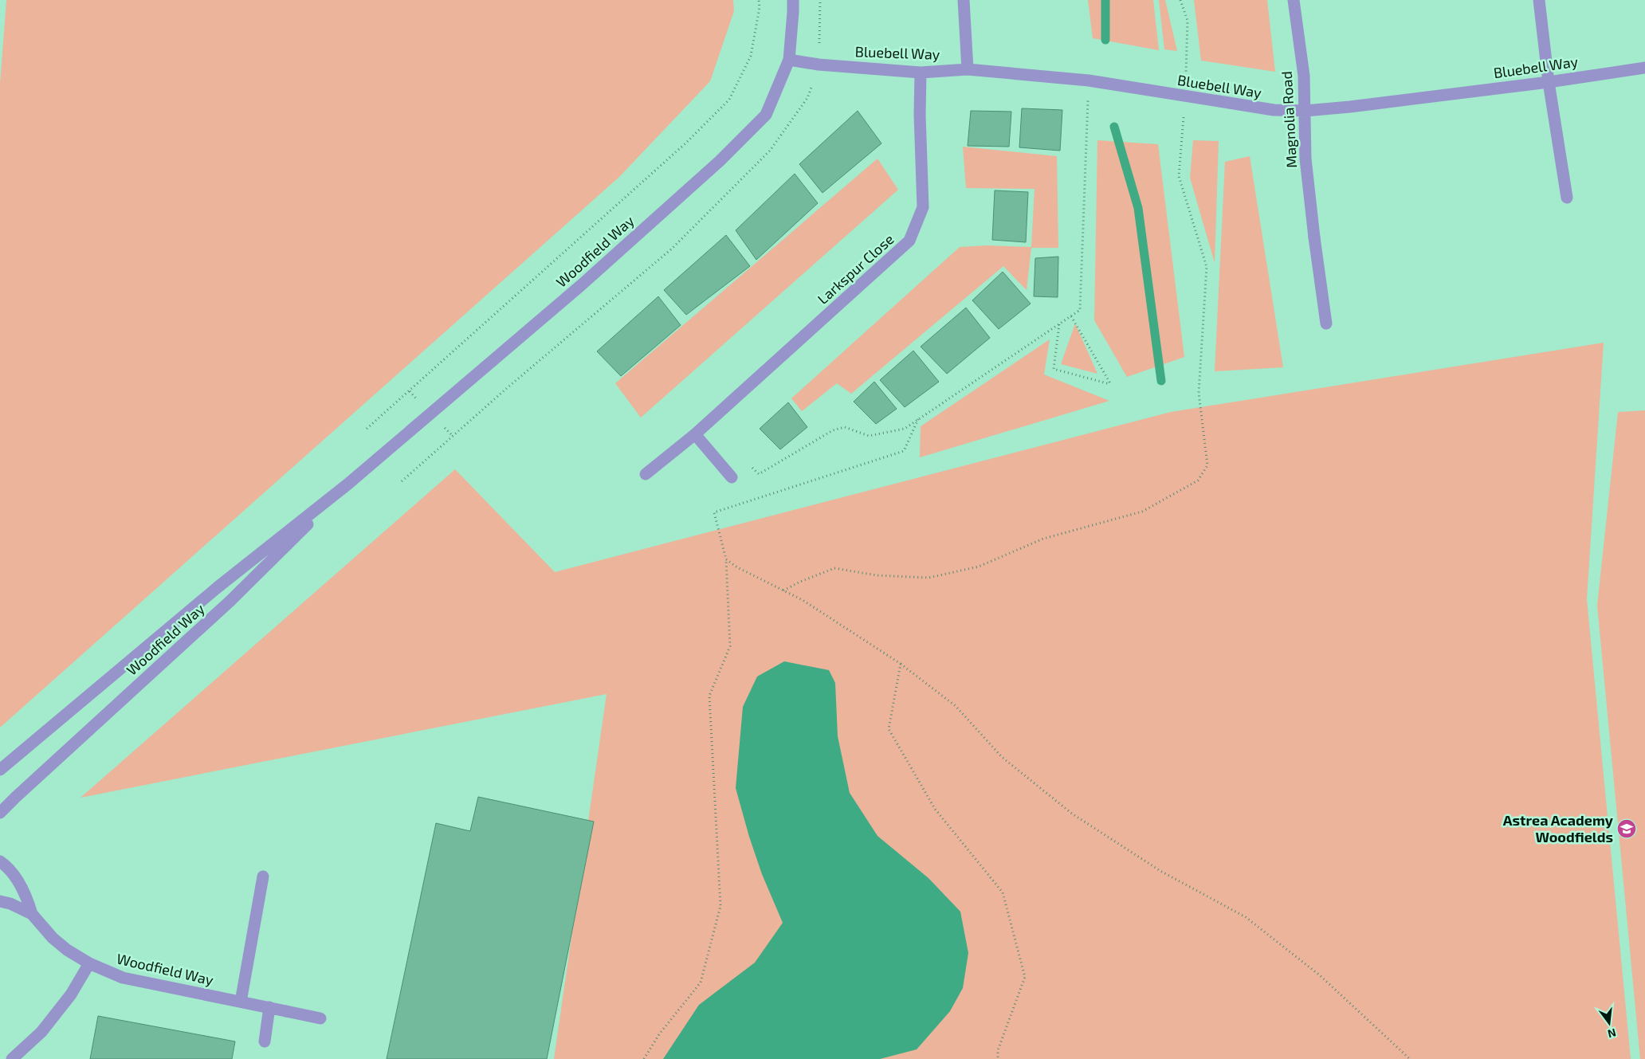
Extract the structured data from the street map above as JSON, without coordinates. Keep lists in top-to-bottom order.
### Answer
{
  "streets": {
    "street": [
      "Bluebell Way",
      "Magnolia Road",
      "Woodfield Way",
      "Larkspur Close"
    ]
  },
  "crossings": [
    ["Bluebell Way", "Magnolia Road"],
    ["Bluebell Way", "Woodfield Way"],
    ["Bluebell Way", "Larkspur Close"]
  ],
  "places": {
    "school or university": ["Astrea Academy Woodfields"]
  },
  "north": "bottom"
}
